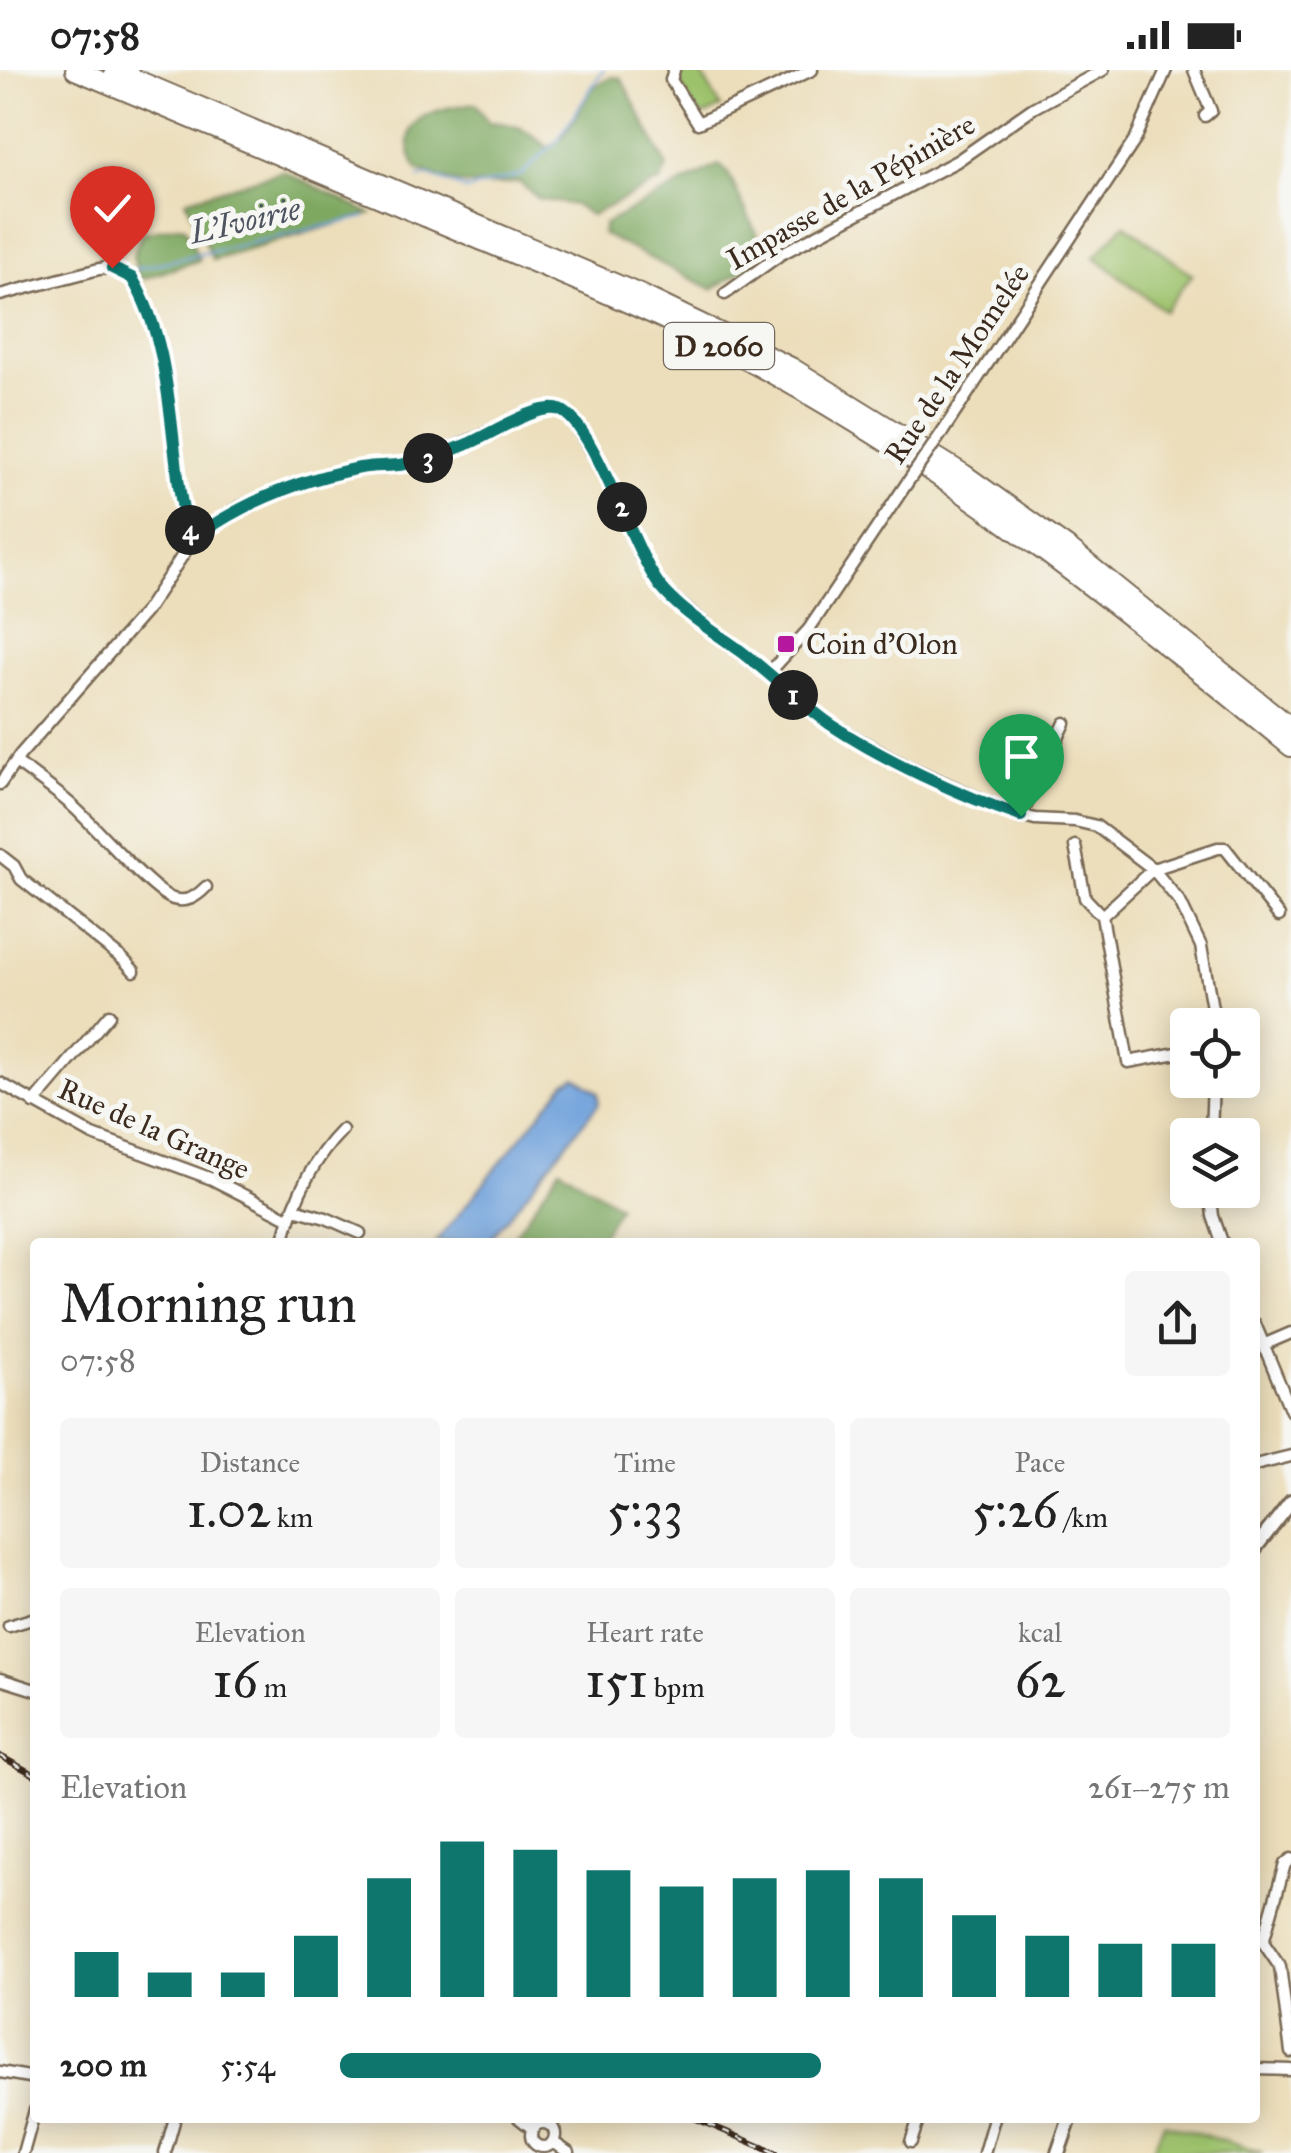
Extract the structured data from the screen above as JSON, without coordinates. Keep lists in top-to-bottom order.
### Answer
{
  "streets": {
    "highway": ["D 2060"],
    "street": ["Impasse de la Pépinière", "Rue de la Momelée", "Rue de la Grange"]
  },
  "water": ["L'Ivoirie"],
  "places": {
    "transit": ["Coin d'Olon"]
  },
  "page": {
    "status": "07:58",
    "pins": [
      "3",
      "2",
      "4",
      "1"
    ],
    "heading": ["Morning run", "07:58"],
    "stats": [
      ["Distance", "1.02 km"],
      ["Time", "5:33"],
      ["Pace", "5:26 /km"],
      ["Elevation", "16 m"],
      ["Heart rate", "151 bpm"],
      ["kcal", "62"]
    ],
    "chart": ["Elevation", "261–275 m"],
    "list": [
      {
        "name": "200 m",
        "note": "5:54"
      }
    ]
  }
}
